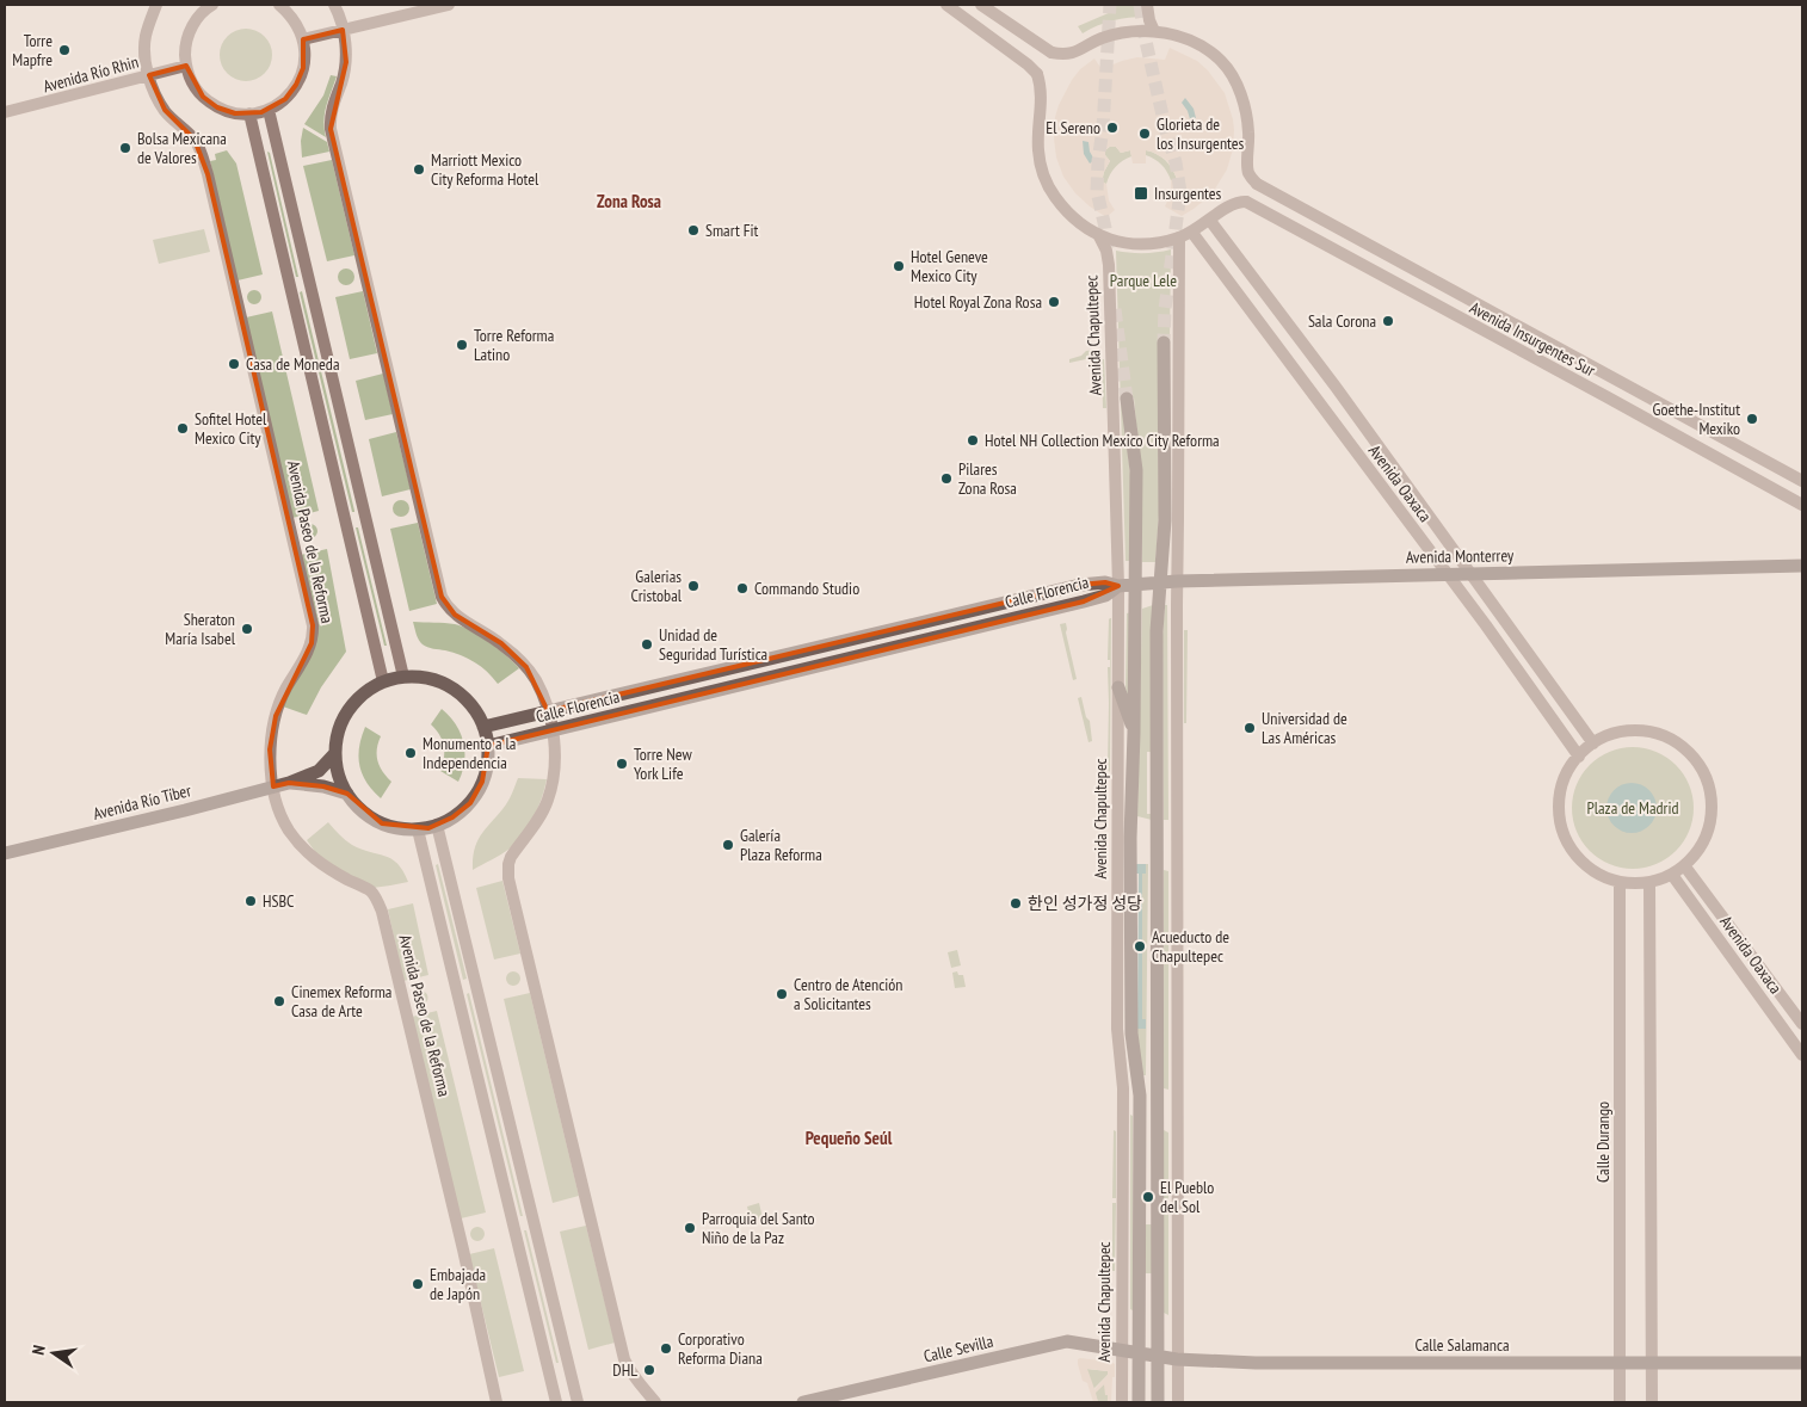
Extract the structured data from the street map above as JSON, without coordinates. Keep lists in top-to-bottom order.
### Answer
{
  "streets": {
    "main road": [
      "Avenida Río Rhin",
      "Avenida Chapultepec",
      "Avenida Insurgentes Sur",
      "Avenida Oaxaca",
      "Avenida Paseo de la Reforma",
      "Avenida Monterrey",
      "Calle Florencia",
      "Avenida Río Tíber",
      "Calle Durango",
      "Calle Salamanca",
      "Calle Sevilla"
    ]
  },
  "crossings": [
    ["Avenida Río Rhin", "Avenida Paseo de la Reforma"],
    ["Avenida Chapultepec", "Avenida Monterrey"],
    ["Avenida Chapultepec", "Calle Florencia"],
    ["Avenida Chapultepec", "Calle Salamanca"],
    ["Avenida Chapultepec", "Calle Sevilla"],
    ["Avenida Insurgentes Sur", "Avenida Oaxaca"],
    ["Avenida Oaxaca", "Avenida Monterrey"],
    ["Avenida Oaxaca", "Calle Durango"],
    ["Avenida Paseo de la Reforma", "Avenida Río Tíber"],
    ["Avenida Monterrey", "Calle Florencia"],
    ["Calle Florencia", "Avenida Río Tíber"],
    ["Calle Durango", "Calle Salamanca"],
    ["Calle Salamanca", "Calle Sevilla"]
  ],
  "districts": ["Zona Rosa", "Pequeño Seúl"],
  "parks": ["Parque Lele", "Plaza de Madrid"],
  "places": {
    "other": [
      "Torre Mapfre",
      "El Sereno",
      "Glorieta de los Insurgentes",
      "Bolsa Mexicana de Valores",
      "Marriott Mexico City Reforma Hotel",
      "Smart Fit",
      "Hotel Geneve Mexico City",
      "Hotel Royal Zona Rosa",
      "Sala Corona",
      "Torre Reforma Latino",
      "Casa de Moneda",
      "Goethe-Institut Mexiko",
      "Sofitel Hotel Mexico City",
      "Hotel NH Collection Mexico City Reforma",
      "Pilares Zona Rosa",
      "Galerias Cristobal",
      "Commando Studio",
      "Sheraton María Isabel",
      "Unidad de Seguridad Turística",
      "Universidad de Las Américas",
      "Monumento a la Independencia",
      "Torre New York Life",
      "Galería Plaza Reforma",
      "HSBC",
      "한인 성가정 성당",
      "Acueducto de Chapultepec",
      "Centro de Atención a Solicitantes",
      "Cinemex Reforma Casa de Arte",
      "El Pueblo del Sol",
      "Parroquia del Santo Niño de la Paz",
      "Embajada de Japón",
      "Corporativo Reforma Diana",
      "DHL"
    ],
    "transit": ["Insurgentes"]
  },
  "north": "left"
}
